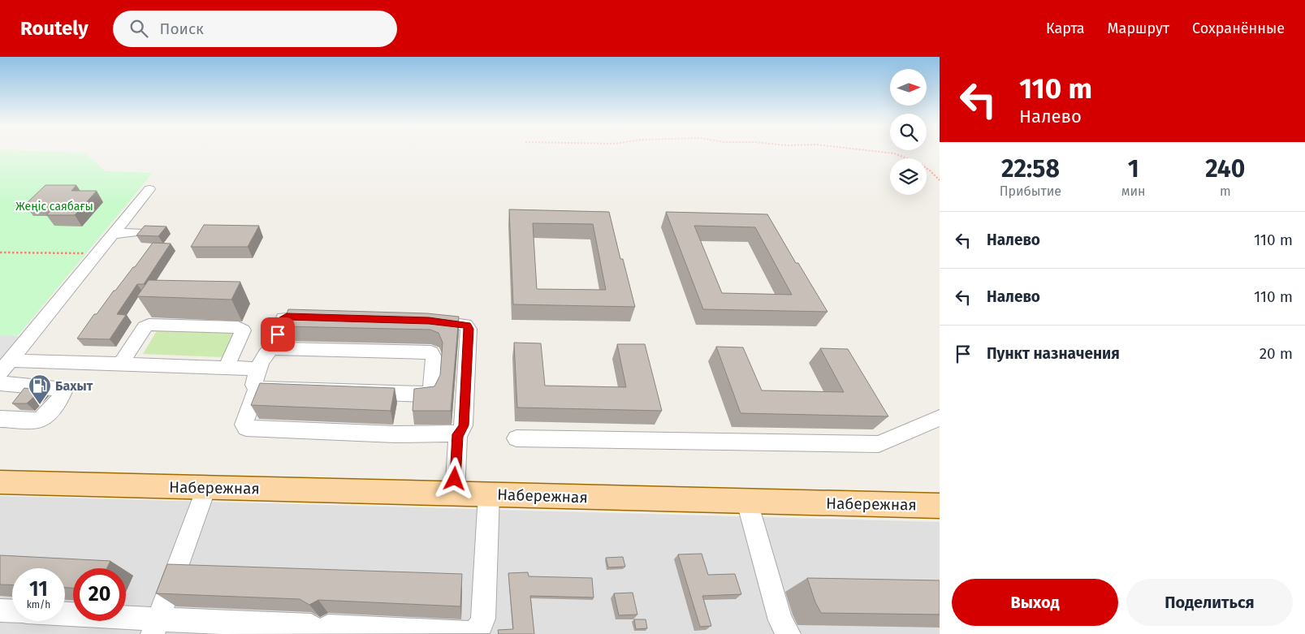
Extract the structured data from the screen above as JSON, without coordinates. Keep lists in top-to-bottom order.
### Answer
{
  "streets": {
    "main road": ["Набережная"]
  },
  "parks": ["Жеңіс саябағы"],
  "places": {
    "fuel station": ["Бахыт"]
  },
  "north": "right",
  "page": {
    "header": "Routely",
    "search": "Поиск",
    "nav": ["Карта", "Маршрут", "Сохранённые"],
    "turn": ["110 m", "Налево"],
    "eta": [
      "22:58",
      "Прибытие",
      "1",
      "мин",
      "240",
      "m"
    ],
    "list": [
      {
        "name": "Налево",
        "value": "110 m"
      },
      {
        "name": "Налево",
        "value": "110 m"
      },
      {
        "name": "Пункт назначения",
        "value": "20 m"
      }
    ],
    "speed": "11 km/h",
    "limit": "20",
    "buttons": ["Выход", "Поделиться"]
  }
}
